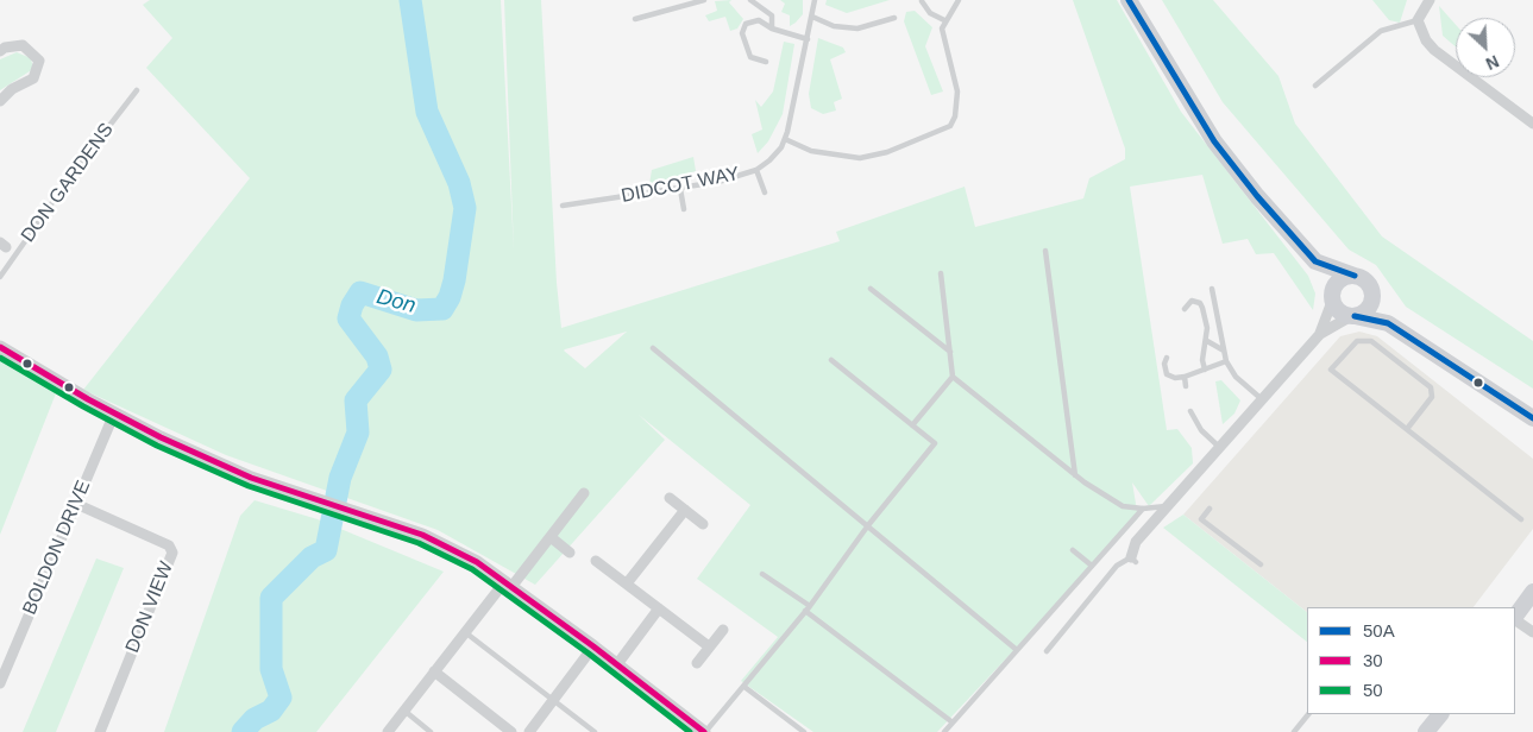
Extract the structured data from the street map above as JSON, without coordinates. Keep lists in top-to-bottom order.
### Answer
{
  "streets": {
    "street": ["BOLDON DRIVE", "DON VIEW"],
    "lane": ["DON GARDENS", "DIDCOT WAY"]
  },
  "crossings": [
    ["BOLDON DRIVE", "DON VIEW"]
  ],
  "water": ["Don"],
  "lines": ["transit line 50A", "transit line 30", "transit line 50"],
  "legend": ["50A", "30", "50"],
  "north": "bottom right"
}
